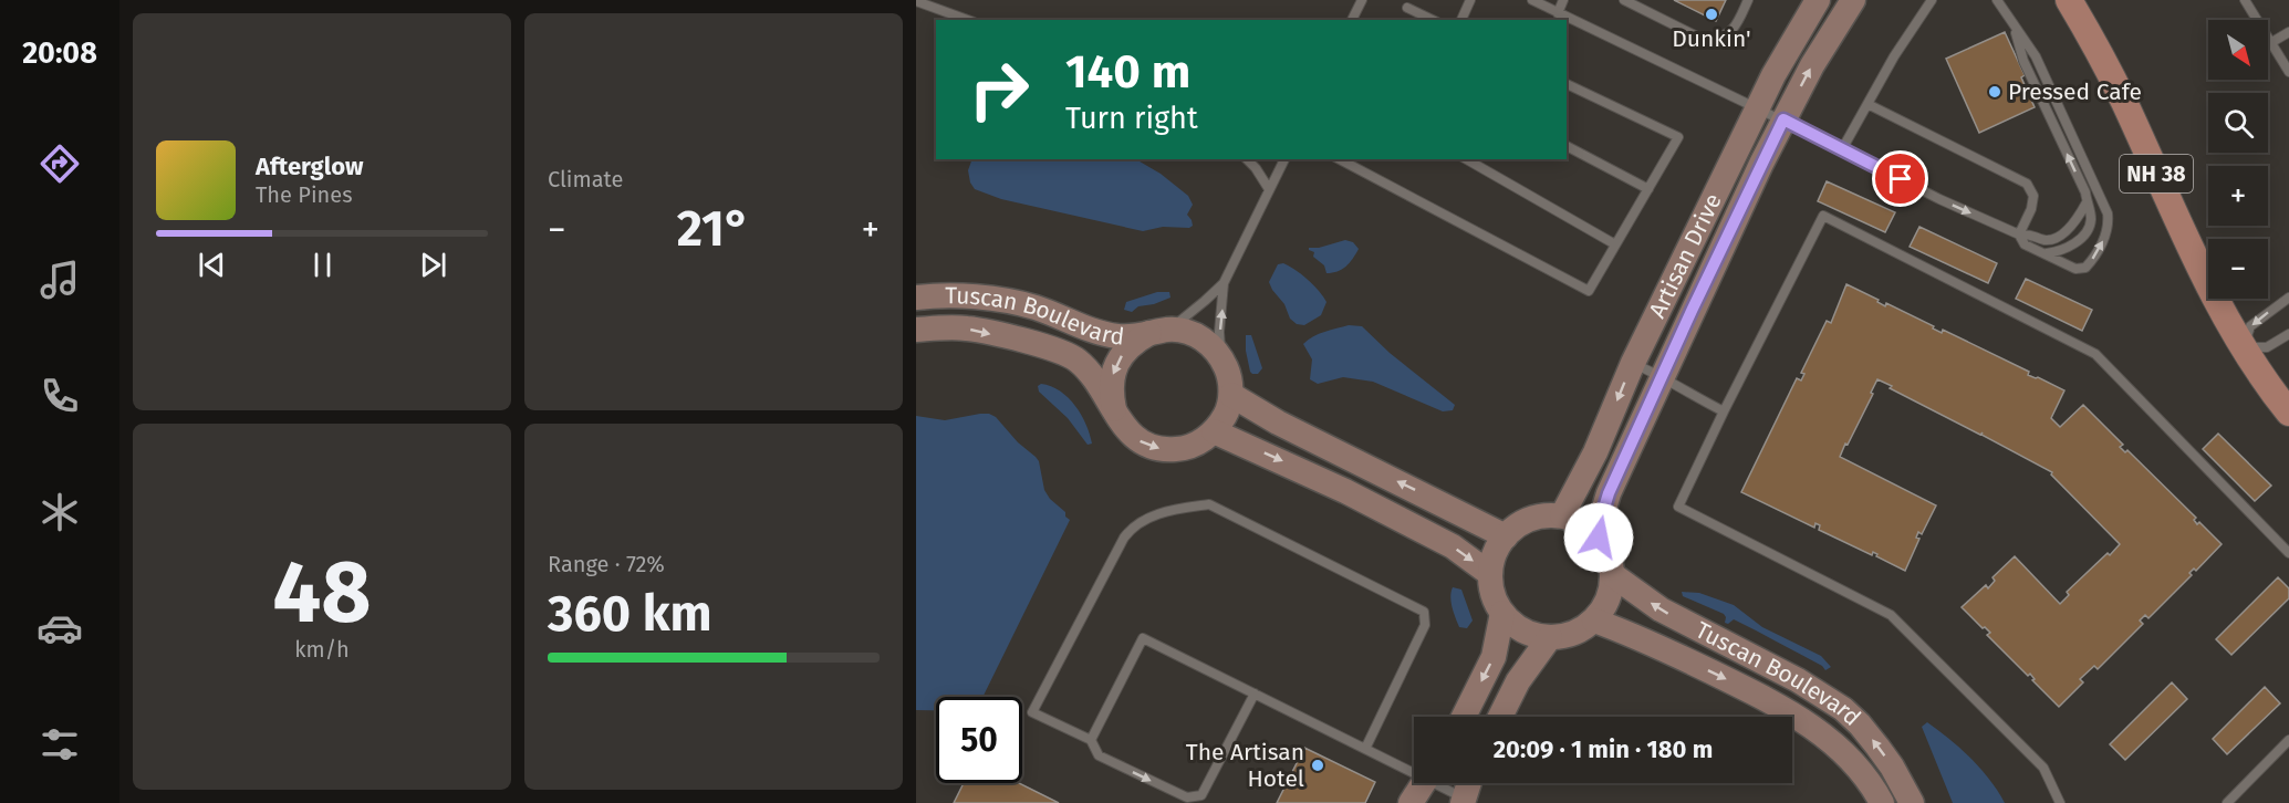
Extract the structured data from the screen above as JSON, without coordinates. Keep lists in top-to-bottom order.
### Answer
{
  "streets": {
    "main road": ["NH 38", "Artisan Drive", "Tuscan Boulevard"]
  },
  "crossings": [
    ["Artisan Drive", "Tuscan Boulevard"]
  ],
  "places": ["Dunkin'", "Pressed Cafe", "The Artisan Hotel"],
  "north": "bottom right",
  "page": {
    "tabs": "20:08",
    "tile": [
      "Climate",
      ["48", "km/h"],
      ["Range · 72%", "360 km"]
    ],
    "map_buttons": ["+", "−"],
    "turn": ["140 m", "Turn right"],
    "song": ["Afterglow", "The Pines"],
    "heat": ["−", "21°", "+"],
    "limit": "50",
    "trip": "20:09 · 1 min · 180 m"
  }
}
